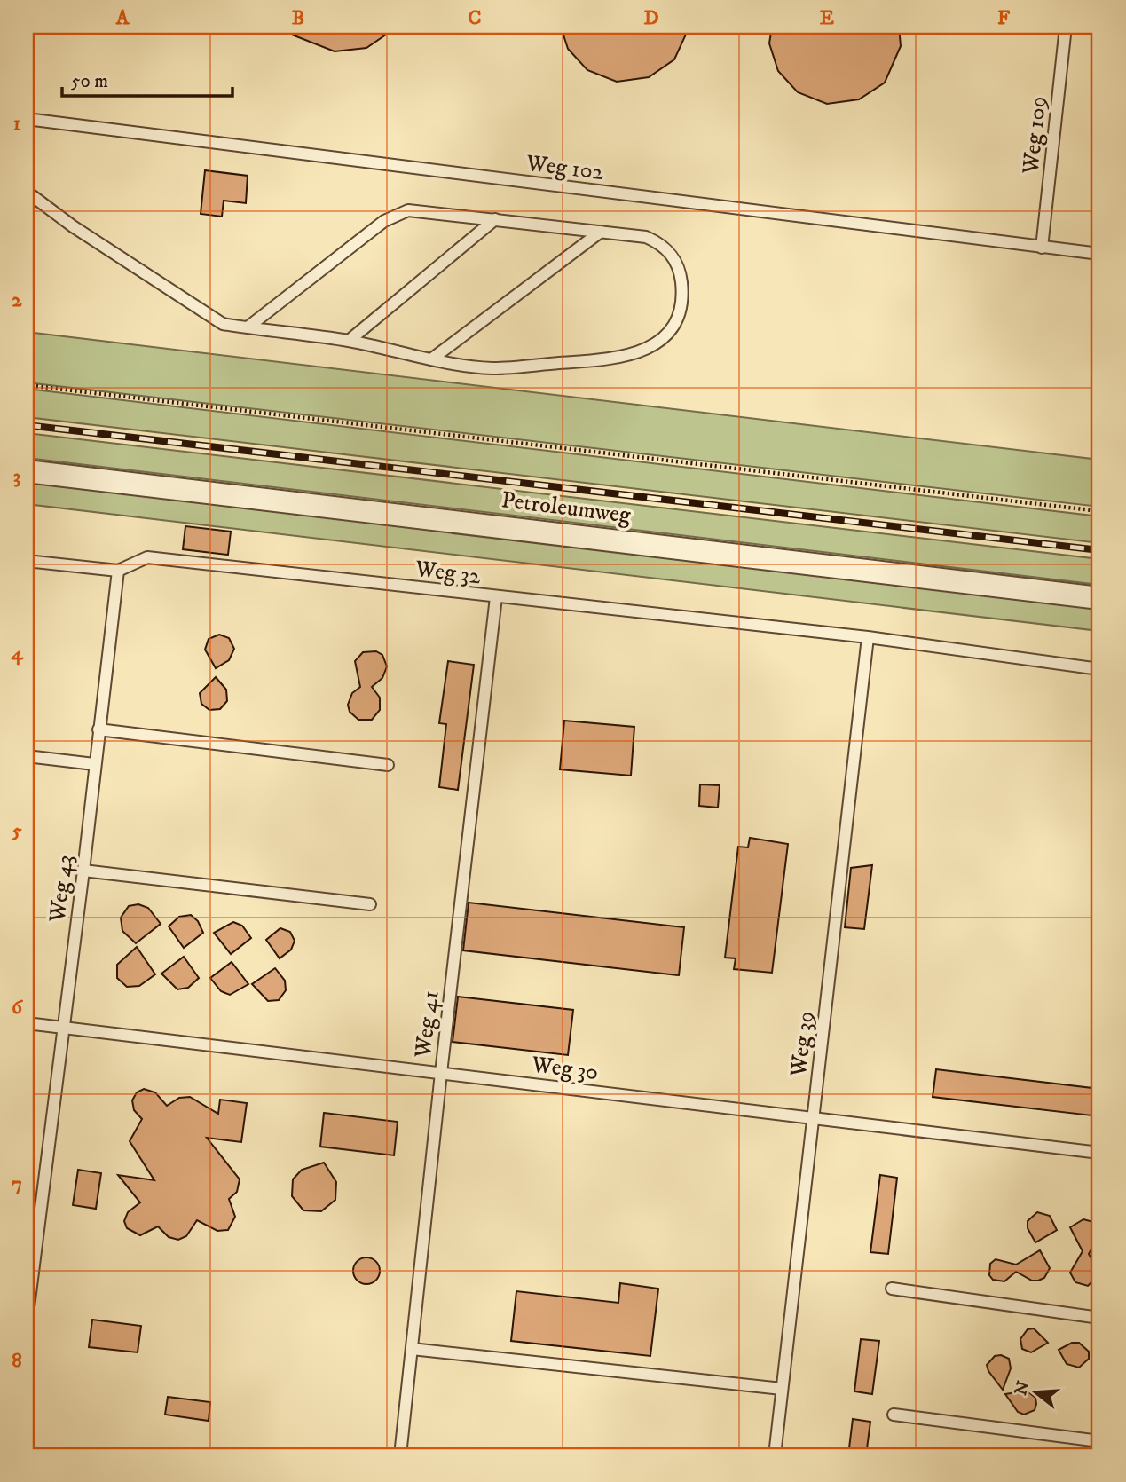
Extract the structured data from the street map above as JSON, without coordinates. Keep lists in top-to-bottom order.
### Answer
{
  "streets": {
    "street": ["Petroleumweg"],
    "lane": [
      "Weg 109",
      "Weg 102",
      "Weg 32",
      "Weg 43",
      "Weg 41",
      "Weg 39",
      "Weg 30"
    ]
  },
  "crossings": [
    ["Weg 109", "Weg 102"],
    ["Weg 32", "Weg 43"],
    ["Weg 32", "Weg 41"],
    ["Weg 32", "Weg 39"],
    ["Weg 43", "Weg 30"],
    ["Weg 41", "Weg 30"],
    ["Weg 39", "Weg 30"]
  ],
  "scale_bar": "50 m",
  "north": "left",
  "grid": {
    "columns": [
      "A",
      "B",
      "C",
      "D",
      "E",
      "F"
    ],
    "rows": [
      "1",
      "2",
      "3",
      "4",
      "5",
      "6",
      "7",
      "8"
    ]
  }
}
